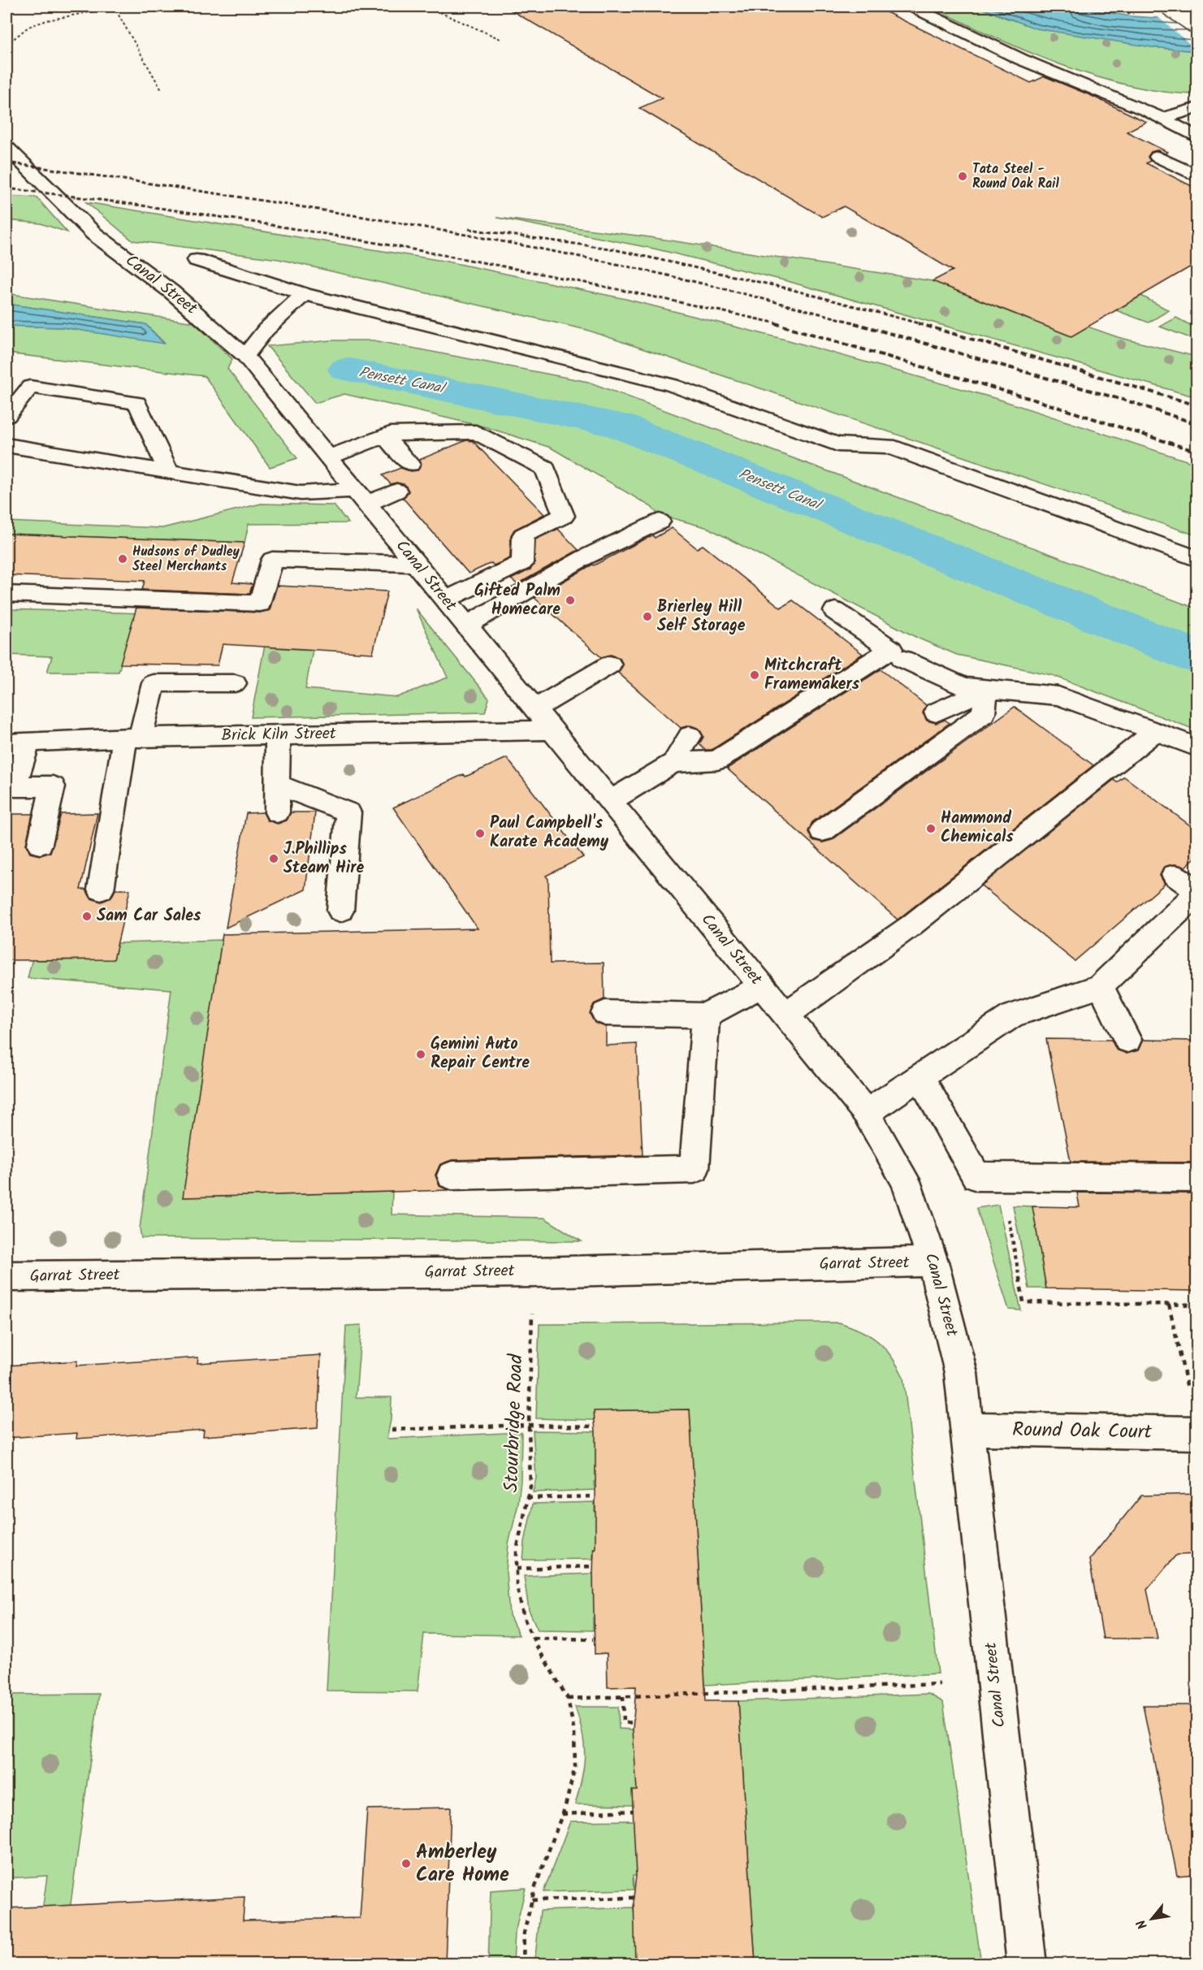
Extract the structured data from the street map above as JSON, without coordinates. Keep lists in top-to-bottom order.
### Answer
{
  "streets": {
    "street": [
      "Canal Street",
      "Brick Kiln Street",
      "Garrat Street",
      "Round Oak Court"
    ],
    "path": ["Stourbridge Road"]
  },
  "crossings": [
    ["Canal Street", "Brick Kiln Street"],
    ["Canal Street", "Garrat Street"],
    ["Canal Street", "Round Oak Court"],
    ["Garrat Street", "Stourbridge Road"]
  ],
  "water": ["Pensett Canal"],
  "places": [
    "Tata Steel - Round Oak Rail",
    "Hudsons of Dudley Steel Merchants",
    "Gifted Palm Homecare",
    "Brierley Hill Self Storage",
    "Mitchcraft Framemakers",
    "Hammond Chemicals",
    "Paul Campbell's Karate Academy",
    "J.Phillips Steam Hire",
    "Sam Car Sales",
    "Gemini Auto Repair Centre",
    "Amberley Care Home"
  ],
  "north": "bottom left"
}
